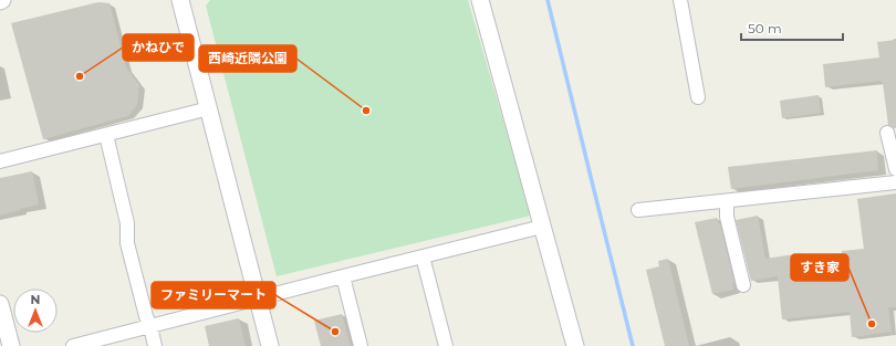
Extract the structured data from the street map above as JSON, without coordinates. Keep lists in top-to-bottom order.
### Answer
{
  "places": [
    "かねひで",
    "西崎近隣公園",
    "すき家",
    "ファミリーマート"
  ],
  "scale_bar": "50 m",
  "north": "top"
}
